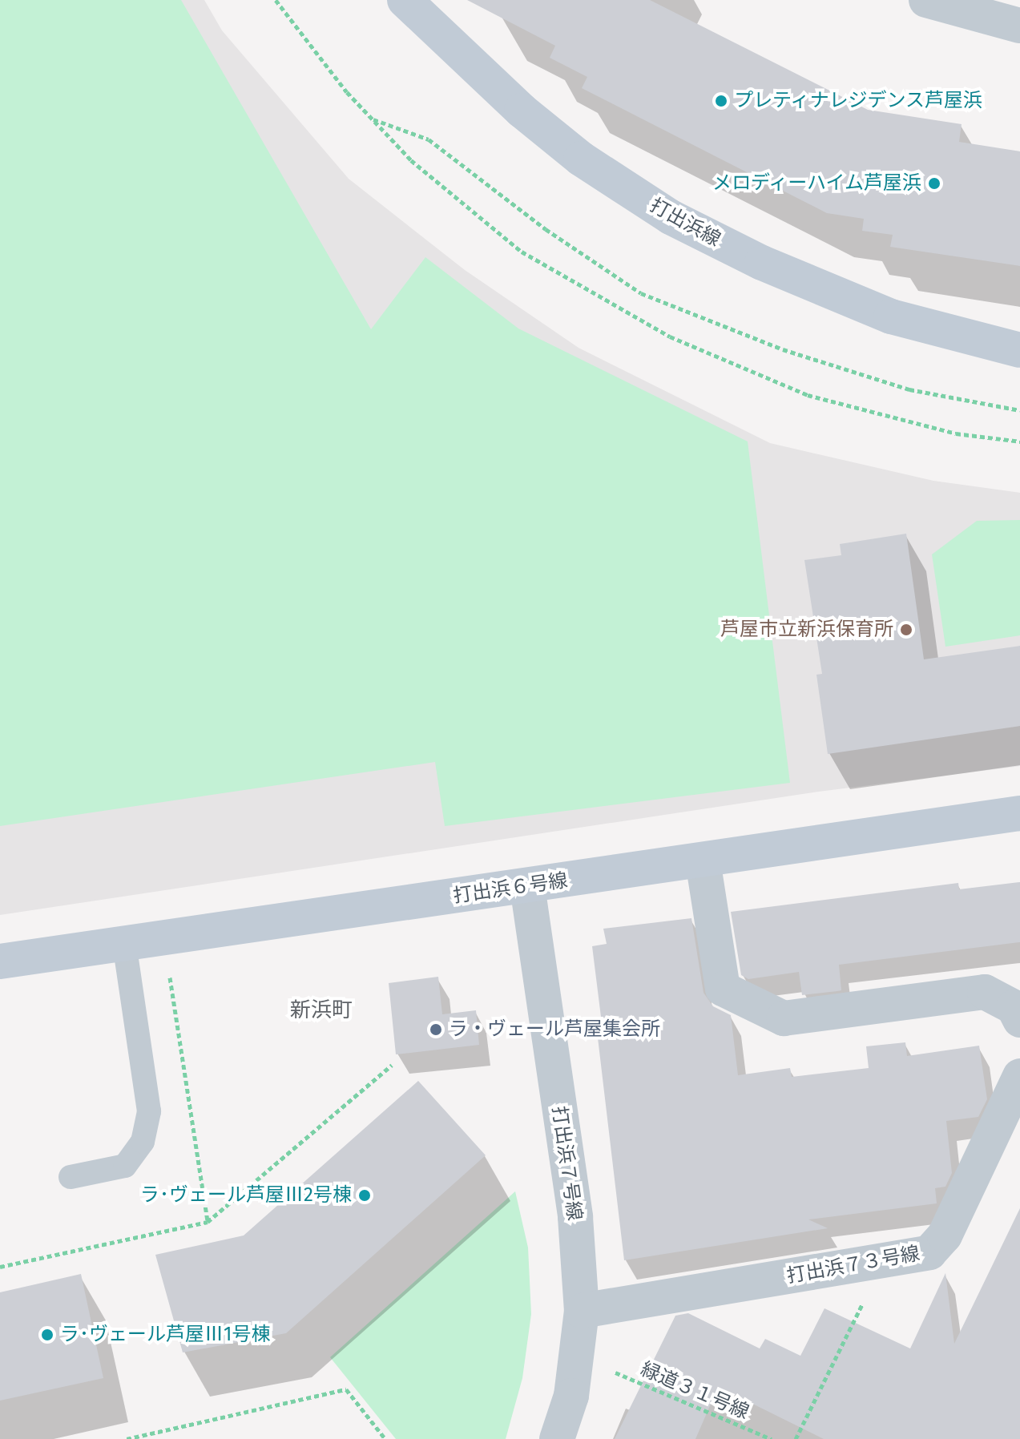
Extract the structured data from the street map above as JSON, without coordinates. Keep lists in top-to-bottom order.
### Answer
{
  "streets": {
    "street": [
      "打出浜線",
      "打出浜６号線",
      "打出浜７号線",
      "打出浜７３号線"
    ],
    "path": ["緑道３１号線"]
  },
  "crossings": [
    ["打出浜６号線", "打出浜７号線"],
    ["打出浜７号線", "打出浜７３号線"]
  ],
  "districts": ["新浜町"],
  "places": [
    "プレティナレジデンス芦屋浜",
    "メロディーハイム芦屋浜",
    "芦屋市立新浜保育所",
    "ラ・ヴェール芦屋集会所",
    "ラ･ヴェール芦屋Ⅲ2号棟",
    "ラ･ヴェール芦屋Ⅲ1号棟"
  ]
}
